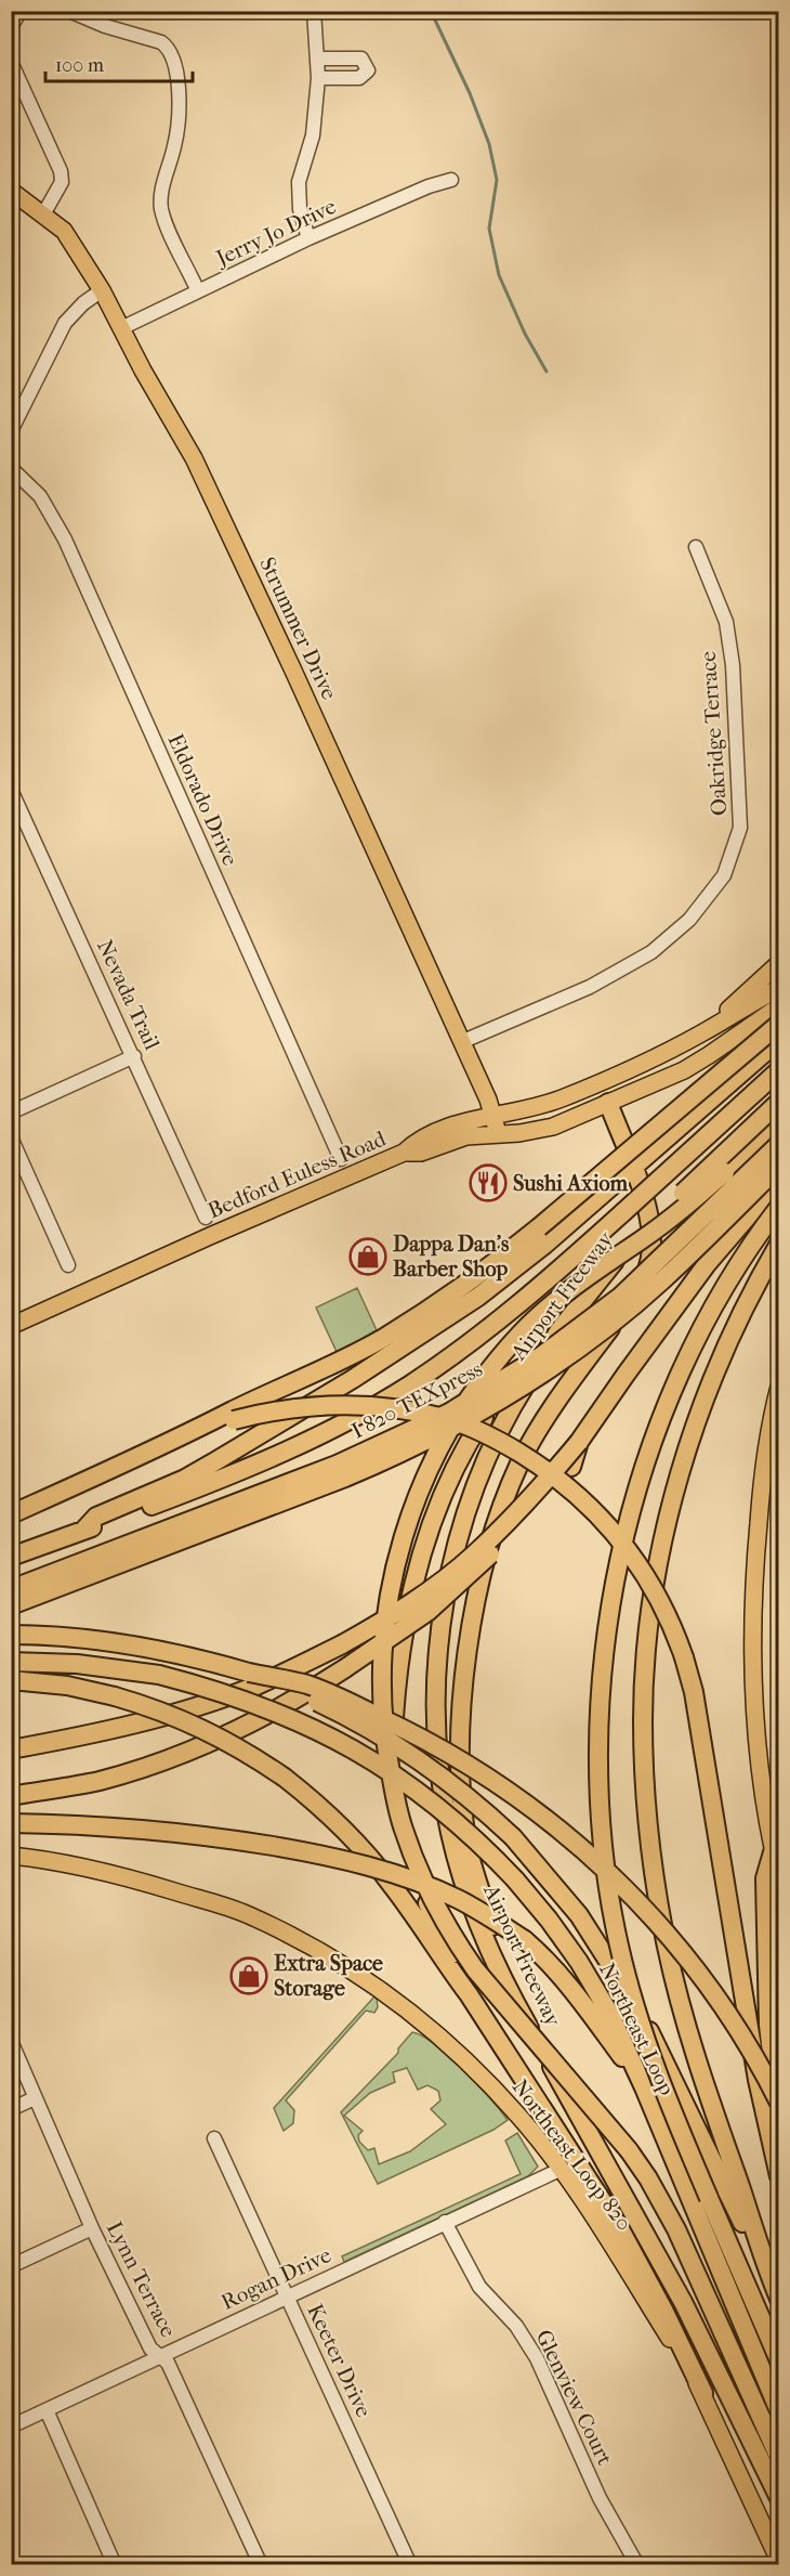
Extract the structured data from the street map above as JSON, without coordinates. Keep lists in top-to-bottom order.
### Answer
{
  "streets": {
    "highway": ["Airport Freeway", "I 820 TEXpress", "Northeast Loop"],
    "main road": ["Strummer Drive", "Bedford Euless Road", "Northeast Loop 820"],
    "street": [
      "Jerry Jo Drive",
      "Oakridge Terrace",
      "Eldorado Drive",
      "Nevada Trail",
      "Rogan Drive",
      "Lynn Terrace",
      "Keeter Drive",
      "Glenview Court"
    ]
  },
  "crossings": [
    ["Jerry Jo Drive", "Strummer Drive"],
    ["Strummer Drive", "Oakridge Terrace"],
    ["Strummer Drive", "Bedford Euless Road"],
    ["Northeast Loop 820", "Rogan Drive"],
    ["Rogan Drive", "Lynn Terrace"],
    ["Rogan Drive", "Keeter Drive"],
    ["Rogan Drive", "Glenview Court"]
  ],
  "places": {
    "restaurant": ["Sushi Axiom"],
    "shop": ["Dappa Dan’s Barber Shop", "Extra Space Storage"]
  },
  "scale_bar": "100 m"
}
